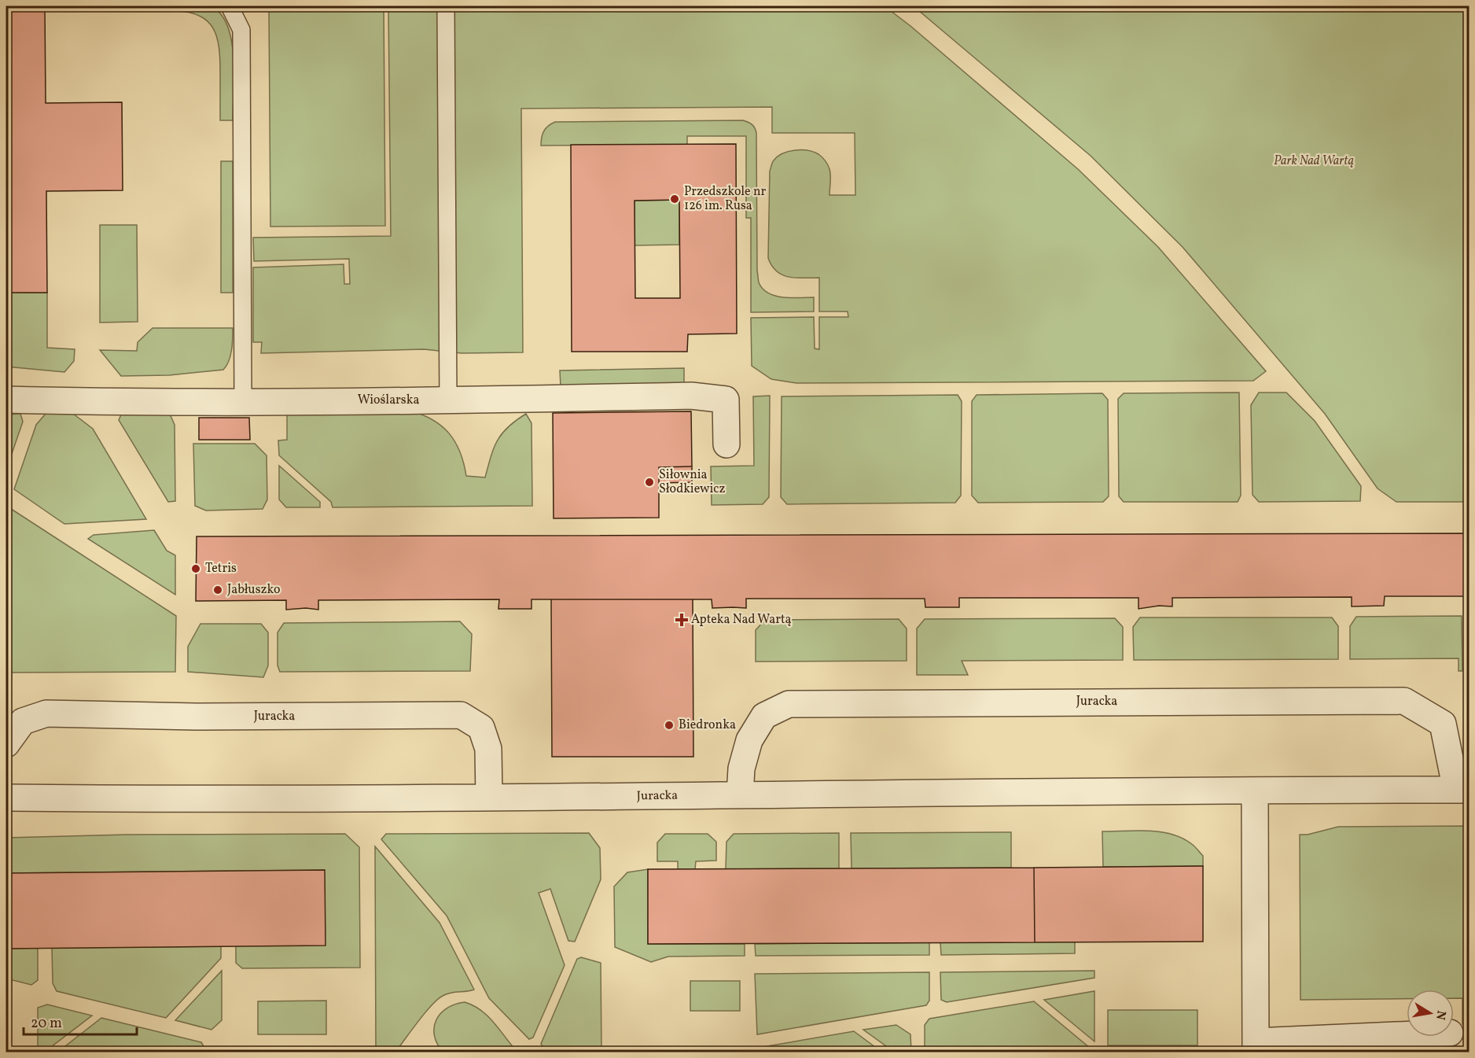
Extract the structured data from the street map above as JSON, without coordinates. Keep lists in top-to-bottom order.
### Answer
{
  "streets": {
    "street": ["Wioślarska", "Juracka"]
  },
  "parks": ["Park Nad Wartą"],
  "places": {
    "other": [
      "Przedszkole nr 126 im. Rusa",
      "Siłownia Słodkiewicz",
      "Tetris",
      "Jabłuszko",
      "Biedronka"
    ],
    "health": ["Apteka Nad Wartą"]
  },
  "scale_bar": "20 m",
  "north": "right"
}
